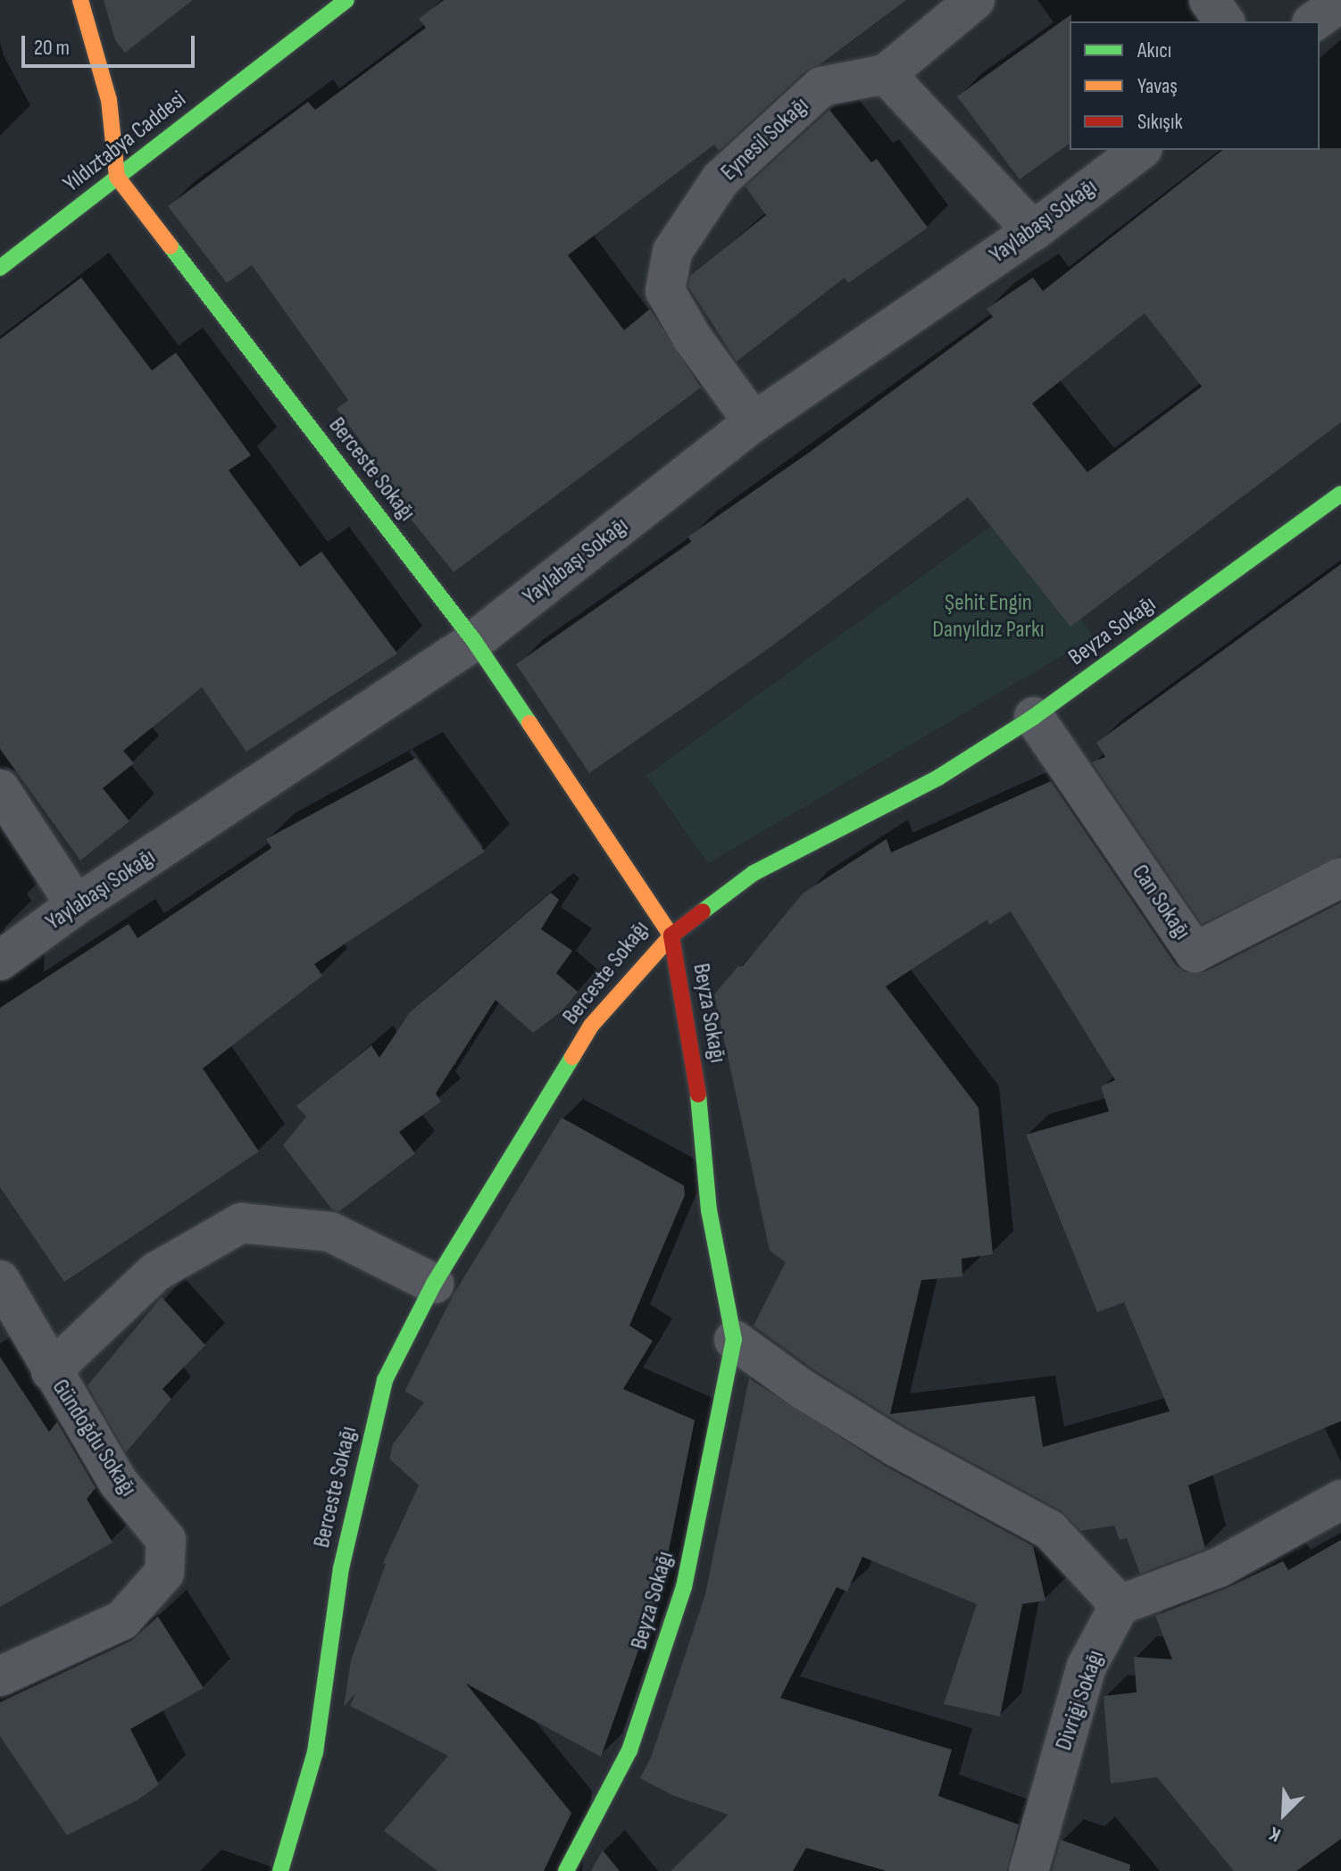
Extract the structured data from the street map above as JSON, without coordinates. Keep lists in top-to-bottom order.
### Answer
{
  "streets": {
    "street": [
      "Eynesil Sokağı",
      "Yıldıztabya Caddesi",
      "Yaylabaşı Sokağı",
      "Berceste Sokağı",
      "Beyza Sokağı",
      "Can Sokağı",
      "Gündoğdu Sokağı",
      "Divriği Sokağı"
    ]
  },
  "crossings": [
    ["Eynesil Sokağı", "Yaylabaşı Sokağı"],
    ["Yıldıztabya Caddesi", "Berceste Sokağı"],
    ["Yaylabaşı Sokağı", "Berceste Sokağı"],
    ["Berceste Sokağı", "Beyza Sokağı"],
    ["Beyza Sokağı", "Can Sokağı"]
  ],
  "parks": ["Şehit Engin Danyıldız Parkı"],
  "legend": ["Akıcı", "Yavaş", "Sıkışık"],
  "scale_bar": "20 m",
  "north": "bottom left"
}
